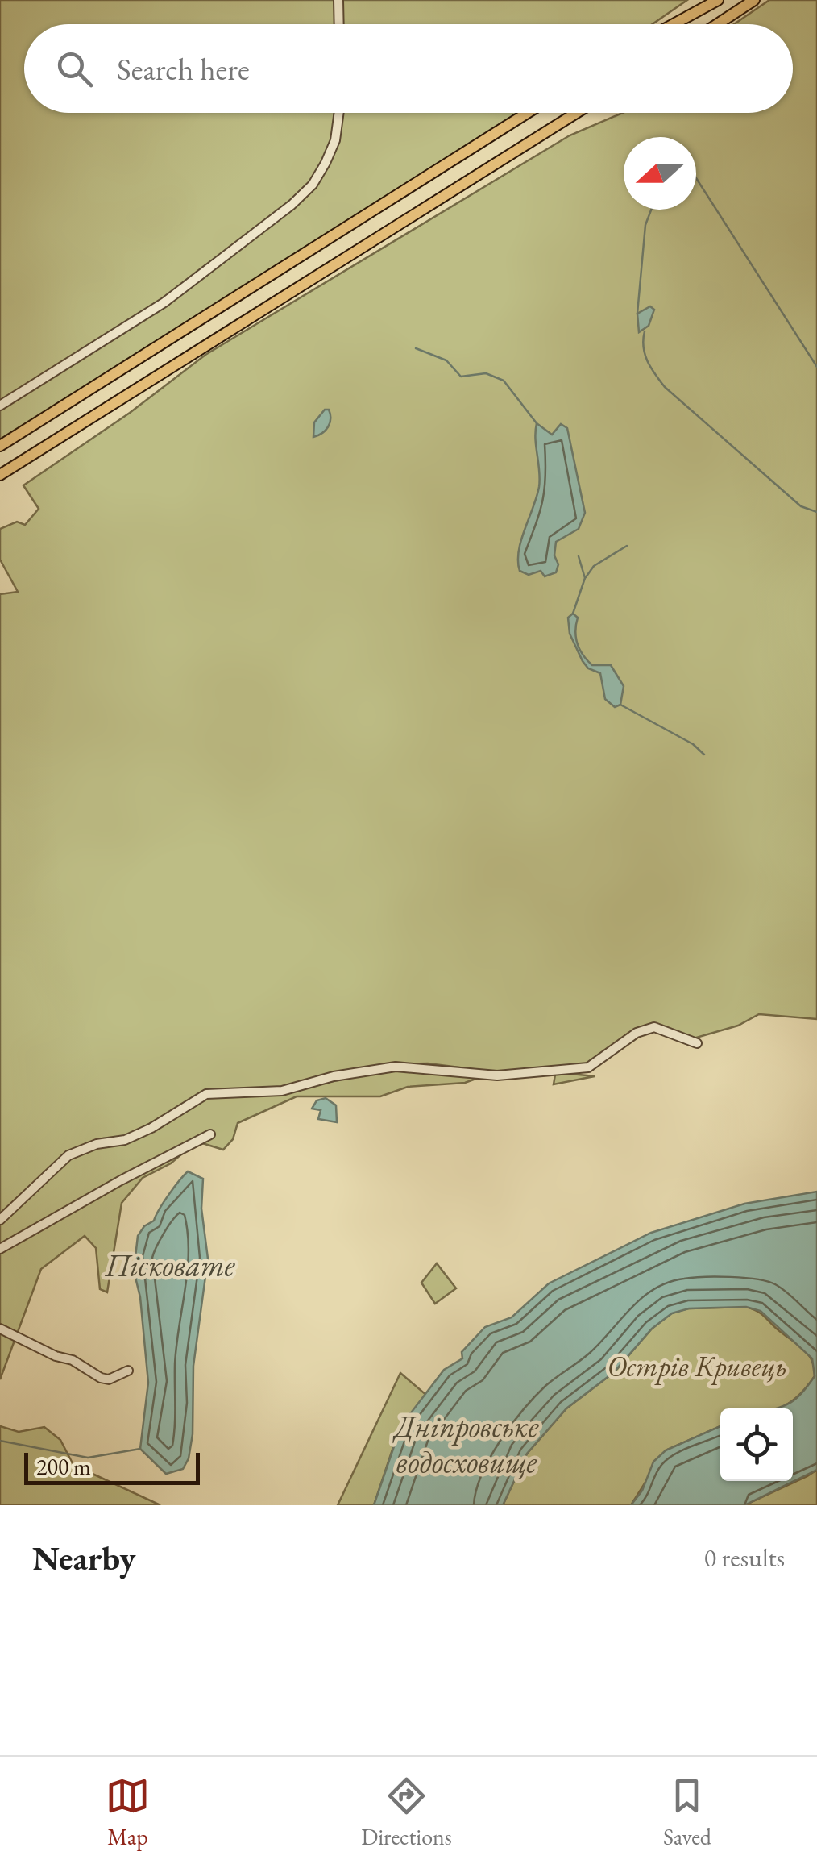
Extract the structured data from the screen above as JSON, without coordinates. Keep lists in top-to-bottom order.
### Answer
{
  "water": ["Пісковате", "Дніпровське водосховище"],
  "parks": ["Острів Кривець"],
  "scale_bar": "200 m",
  "north": "left",
  "page": {
    "search": "Search here",
    "scale": "200 m",
    "heading": ["Nearby", "0 results"],
    "nav": ["Map", "Directions", "Saved"]
  }
}
